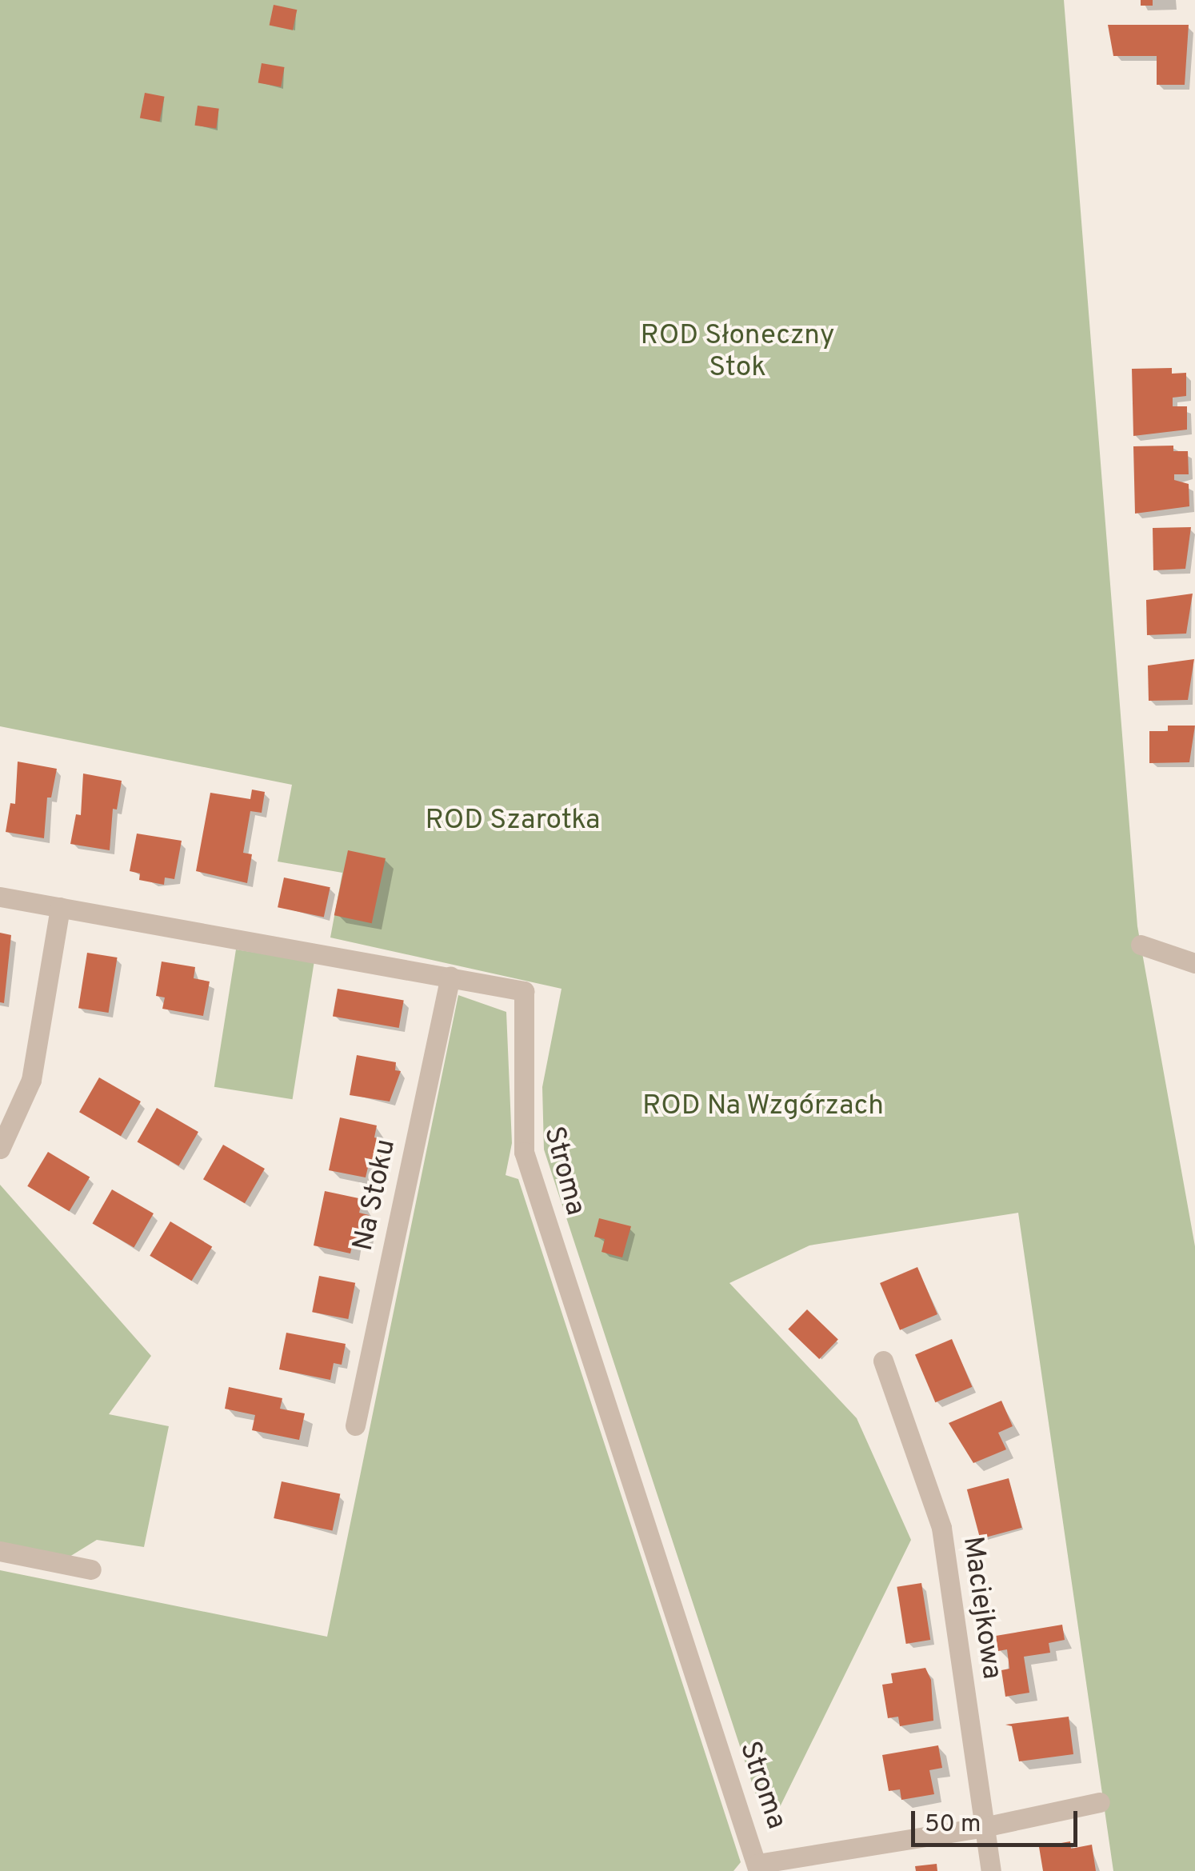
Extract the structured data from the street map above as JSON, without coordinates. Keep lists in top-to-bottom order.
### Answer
{
  "streets": {
    "street": ["Stroma", "Na Stoku", "Maciejkowa"]
  },
  "crossings": [
    ["Stroma", "Na Stoku"]
  ],
  "parks": ["ROD Słoneczny Stok", "ROD Szarotka", "ROD Na Wzgórzach"],
  "scale_bar": "50 m"
}
